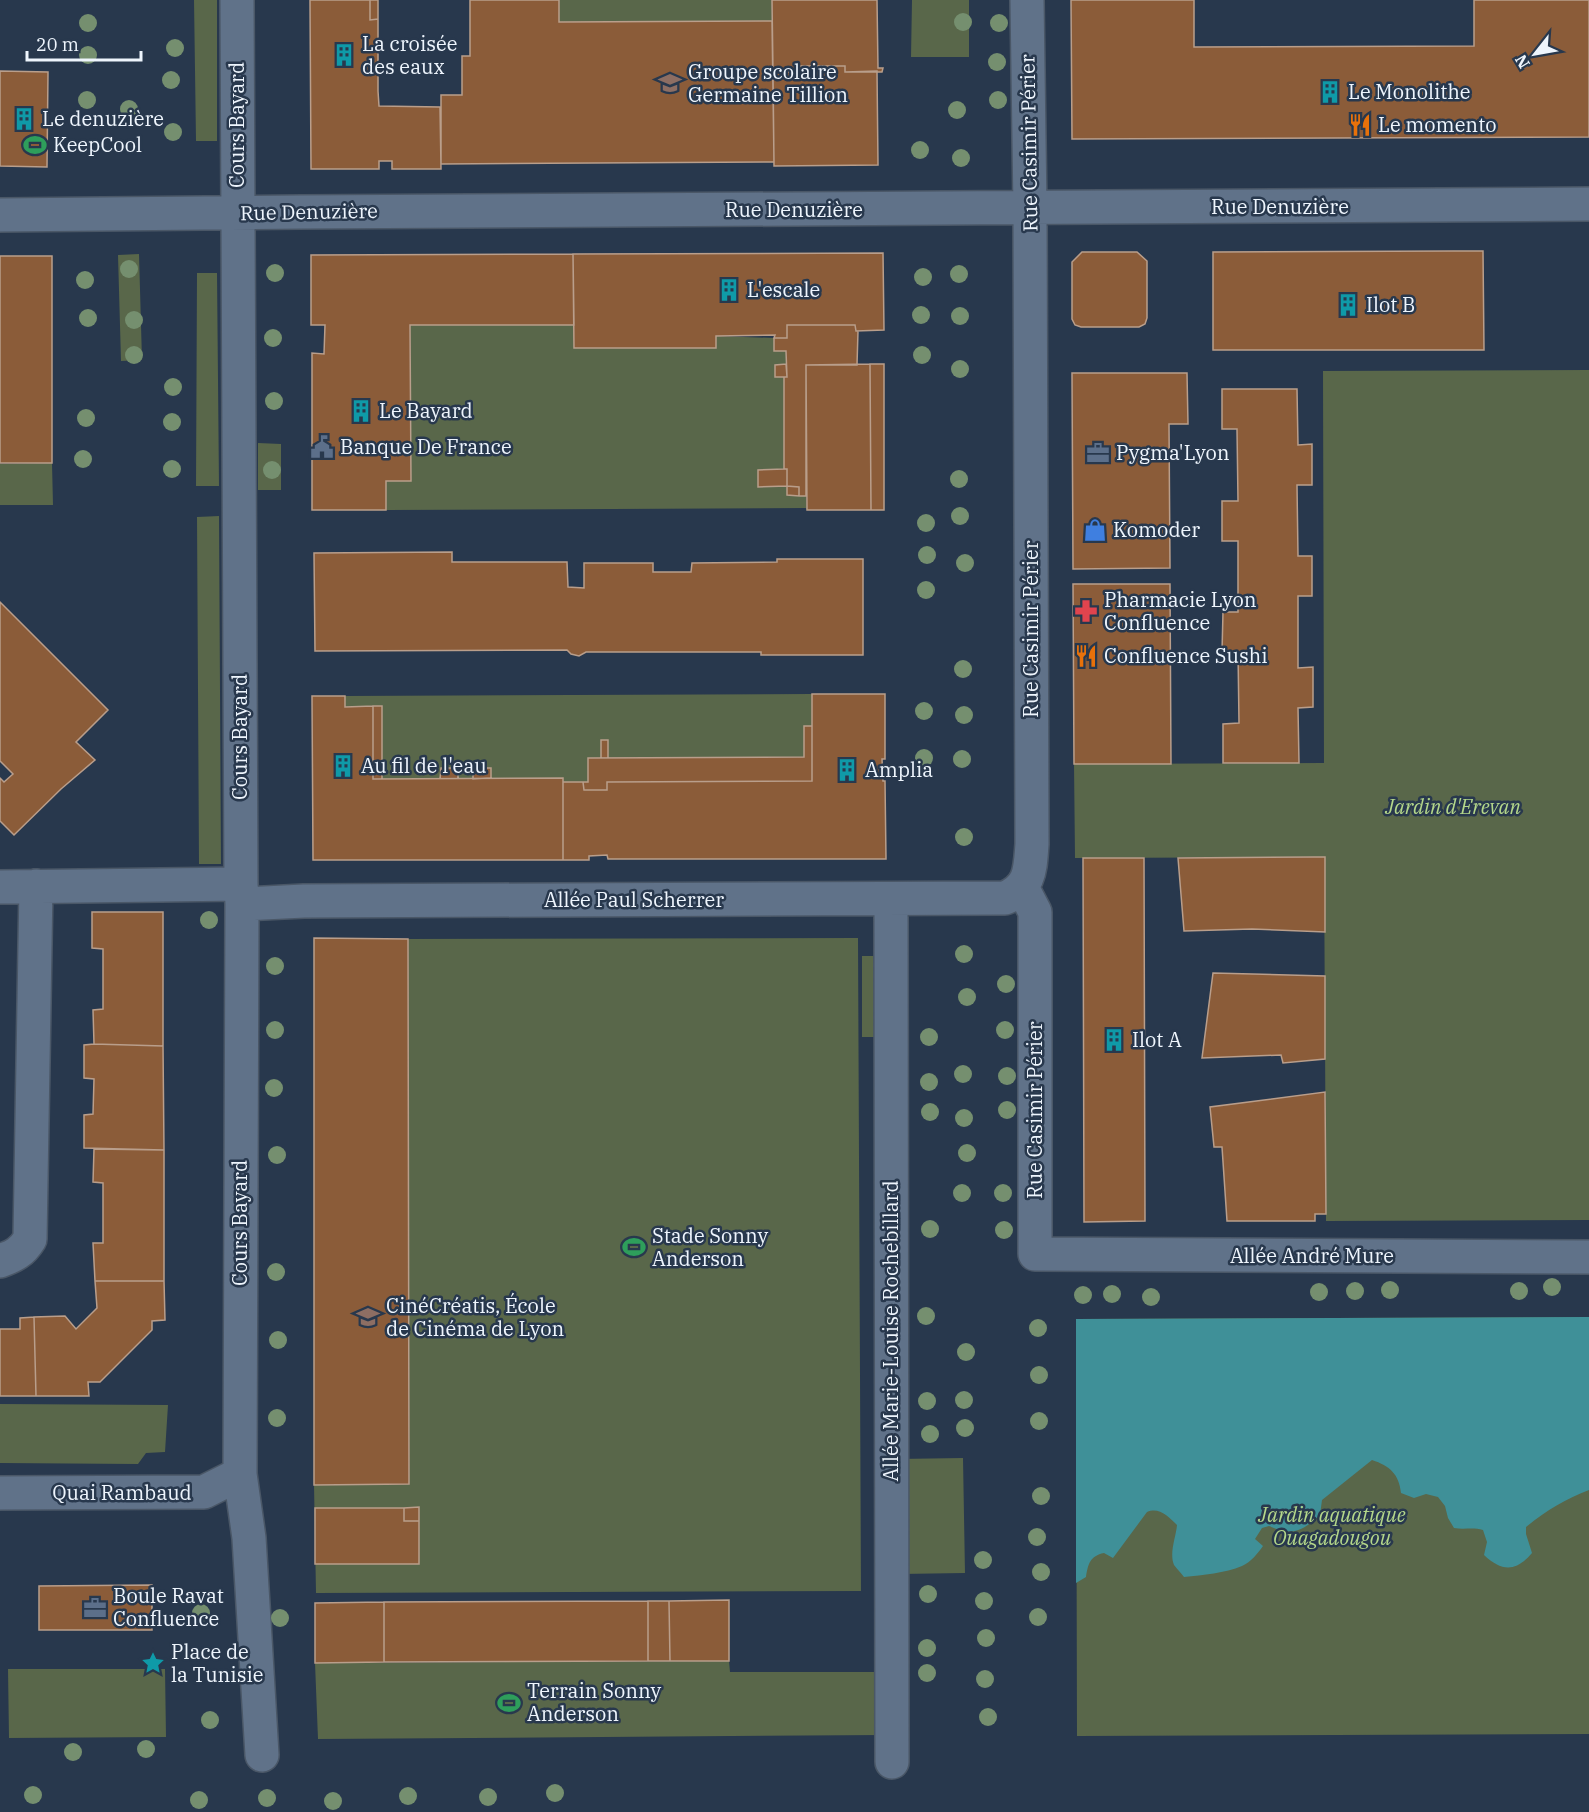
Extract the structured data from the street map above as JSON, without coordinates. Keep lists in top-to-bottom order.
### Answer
{
  "streets": {
    "street": [
      "Cours Bayard",
      "Rue Casimir Périer",
      "Rue Denuzière",
      "Allée Paul Scherrer",
      "Allée André Mure",
      "Allée Marie-Louise Rochebillard",
      "Quai Rambaud"
    ]
  },
  "crossings": [
    ["Cours Bayard", "Rue Denuzière"],
    ["Cours Bayard", "Allée Paul Scherrer"],
    ["Cours Bayard", "Quai Rambaud"],
    ["Rue Casimir Périer", "Rue Denuzière"],
    ["Rue Casimir Périer", "Allée Paul Scherrer"],
    ["Rue Casimir Périer", "Allée André Mure"],
    ["Allée Paul Scherrer", "Allée Marie-Louise Rochebillard"]
  ],
  "parks": ["Jardin d'Erevan", "Jardin aquatique Ouagadougou"],
  "places": {
    "building": [
      "La croisée des eaux",
      "Le Monolithe",
      "Le denuzière",
      "L'escale",
      "Ilot B",
      "Le Bayard",
      "Au fil de l'eau",
      "Amplia",
      "Ilot A"
    ],
    "school or university": ["Groupe scolaire Germaine Tillion", "CinéCréatis, École de Cinéma de Lyon"],
    "restaurant": ["Le momento", "Confluence Sushi"],
    "sports": ["KeepCool", "Stade Sonny Anderson", "Terrain Sonny Anderson"],
    "public building": ["Banque De France"],
    "office": ["Pygma'Lyon", "Boule Ravat Confluence"],
    "shop": ["Komoder"],
    "pharmacy": ["Pharmacie Lyon Confluence"],
    "place": ["Place de la Tunisie"]
  },
  "scale_bar": "20 m",
  "north": "bottom left"
}
